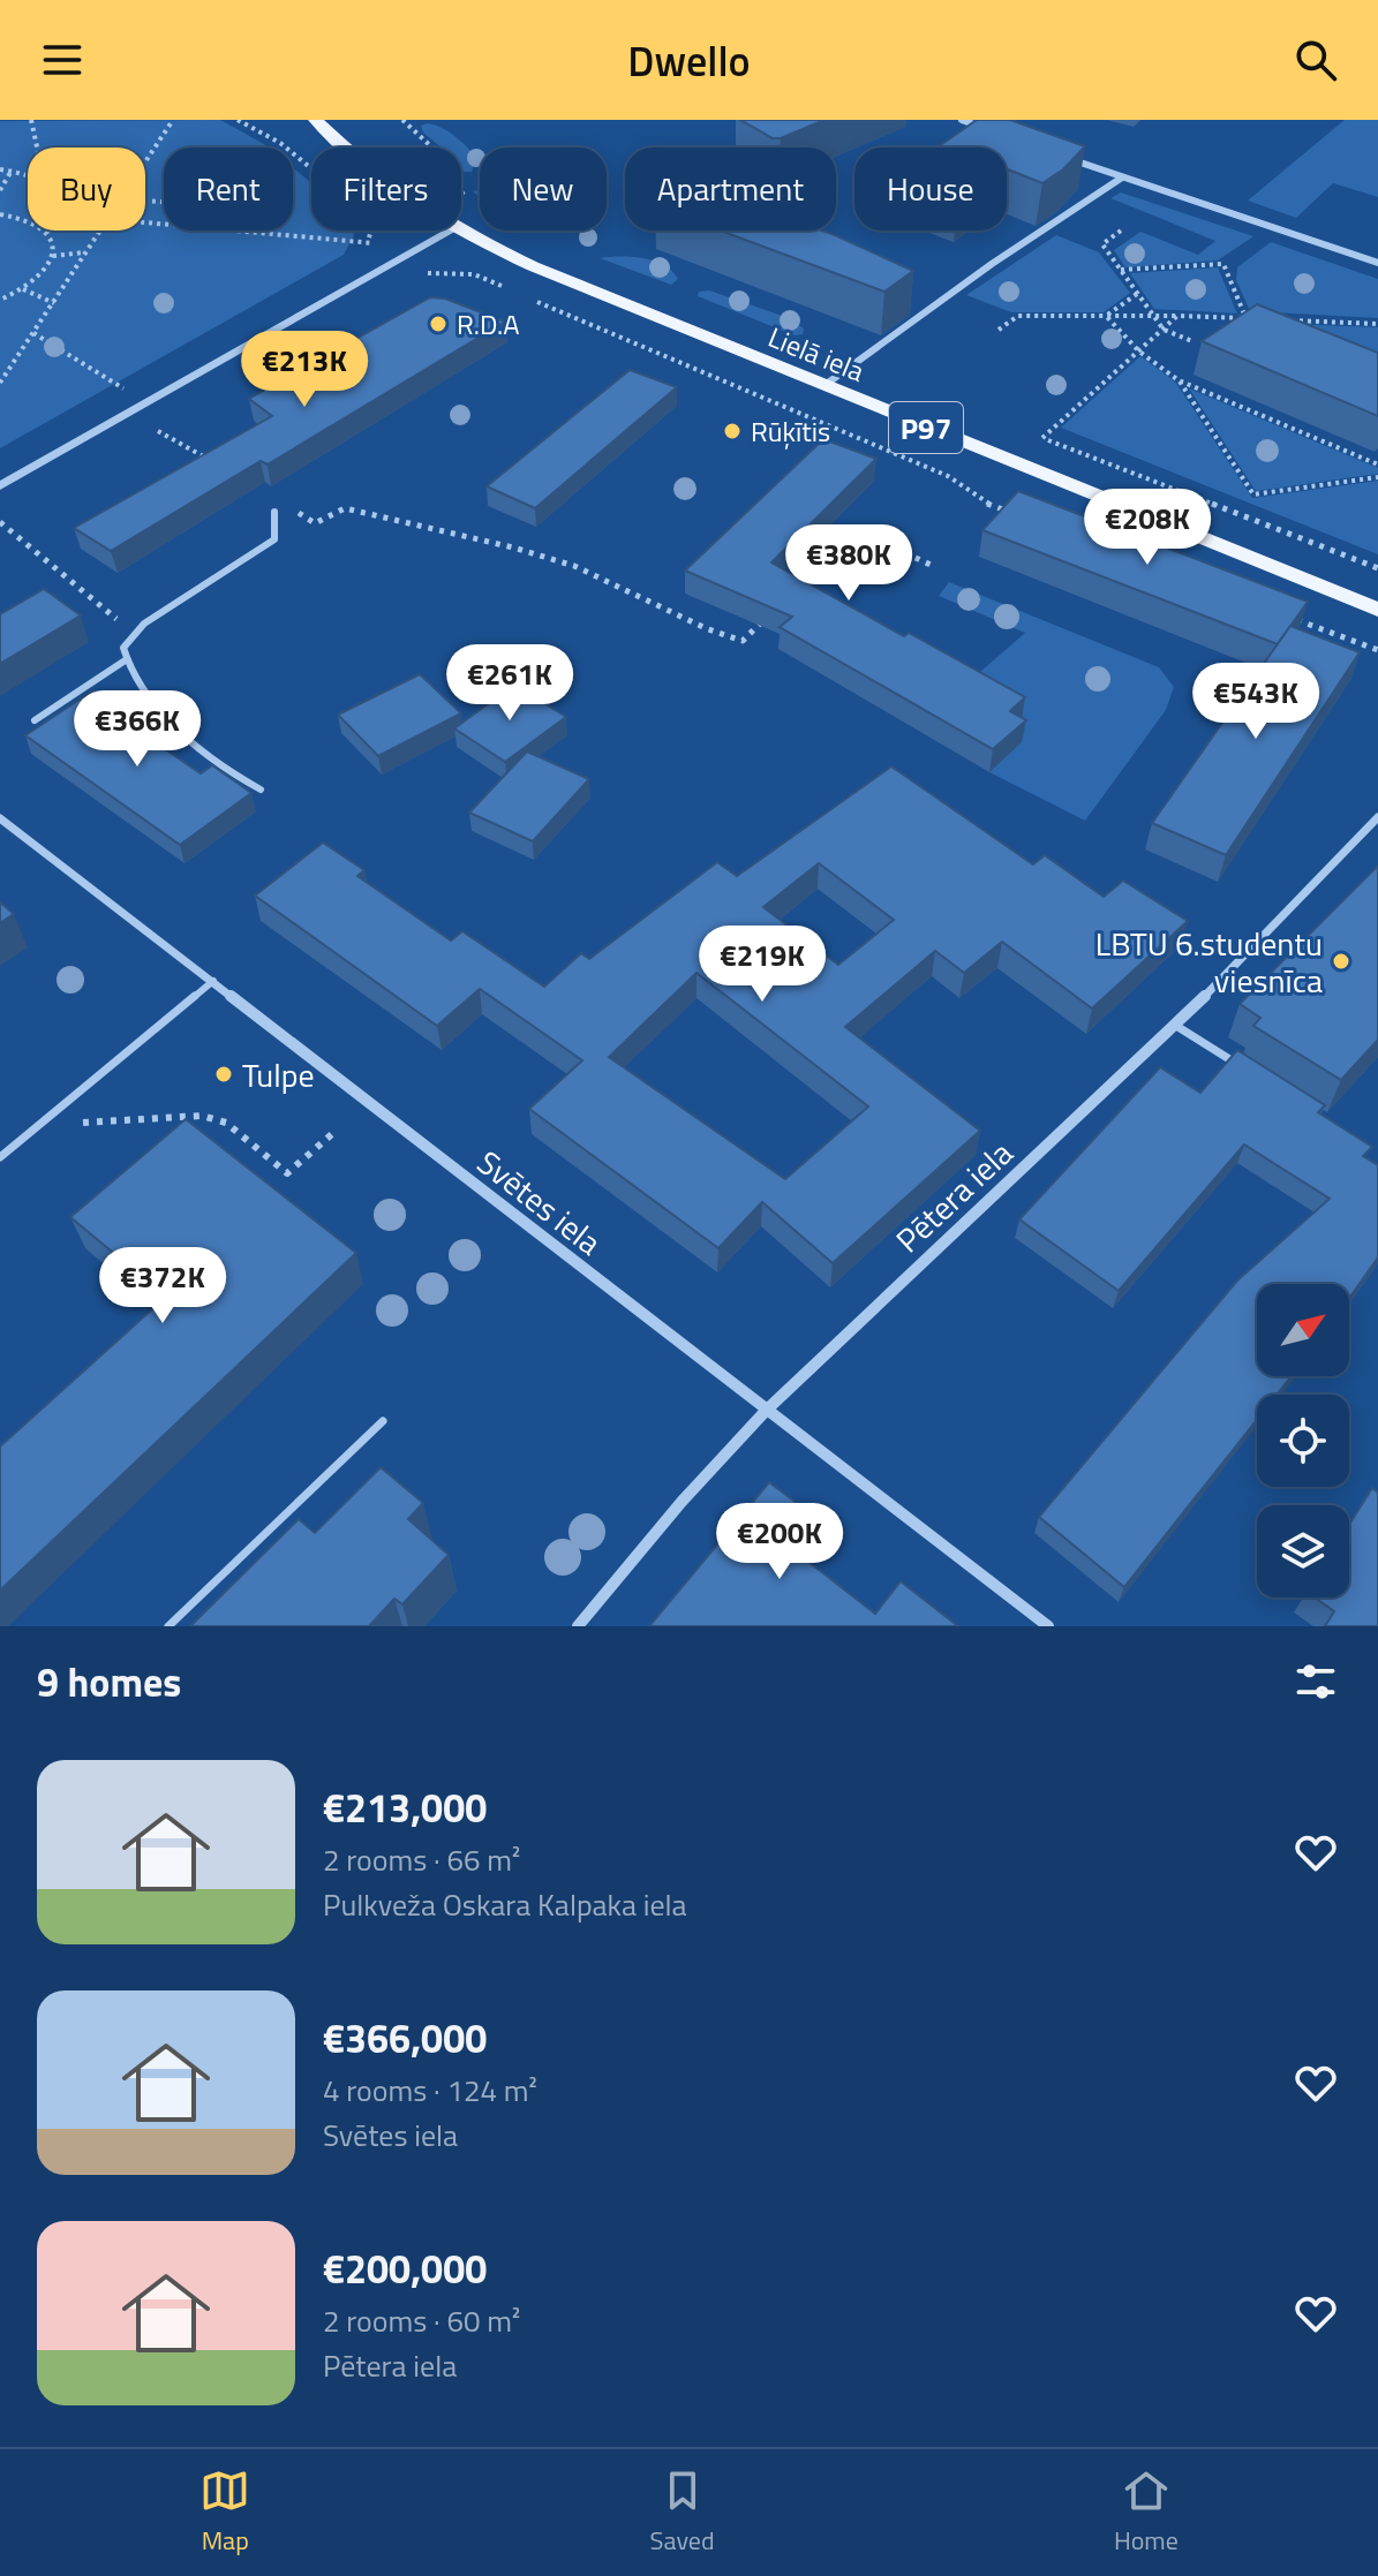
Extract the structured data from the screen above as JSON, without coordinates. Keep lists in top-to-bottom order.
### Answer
{
  "streets": {
    "main road": ["Lielā iela", "P97"],
    "street": ["Pētera iela", "Svētes iela"]
  },
  "crossings": [
    ["Pētera iela", "Svētes iela"]
  ],
  "places": [
    "R.D.A",
    "Rūķītis",
    "LBTU 6.studentu viesnīca",
    "Tulpe"
  ],
  "north": "top right",
  "page": {
    "header": "Dwello",
    "chip": [
      "Buy",
      "Rent",
      "Filters",
      "New",
      "Apartment",
      "House"
    ],
    "price": [
      "€213K",
      "€208K",
      "€380K",
      "€261K",
      "€543K",
      "€366K",
      "€219K",
      "€372K",
      "€200K"
    ],
    "heading": "9 homes",
    "list": [
      {
        "name": "€213,000",
        "note": "2 rooms · 66 m² · Pulkveža Oskara Kalpaka iela"
      },
      {
        "name": "€366,000",
        "note": "4 rooms · 124 m² · Svētes iela"
      },
      {
        "name": "€200,000",
        "note": "2 rooms · 60 m² · Pētera iela"
      }
    ],
    "tabs": ["Map", "Saved", "Home"]
  }
}
